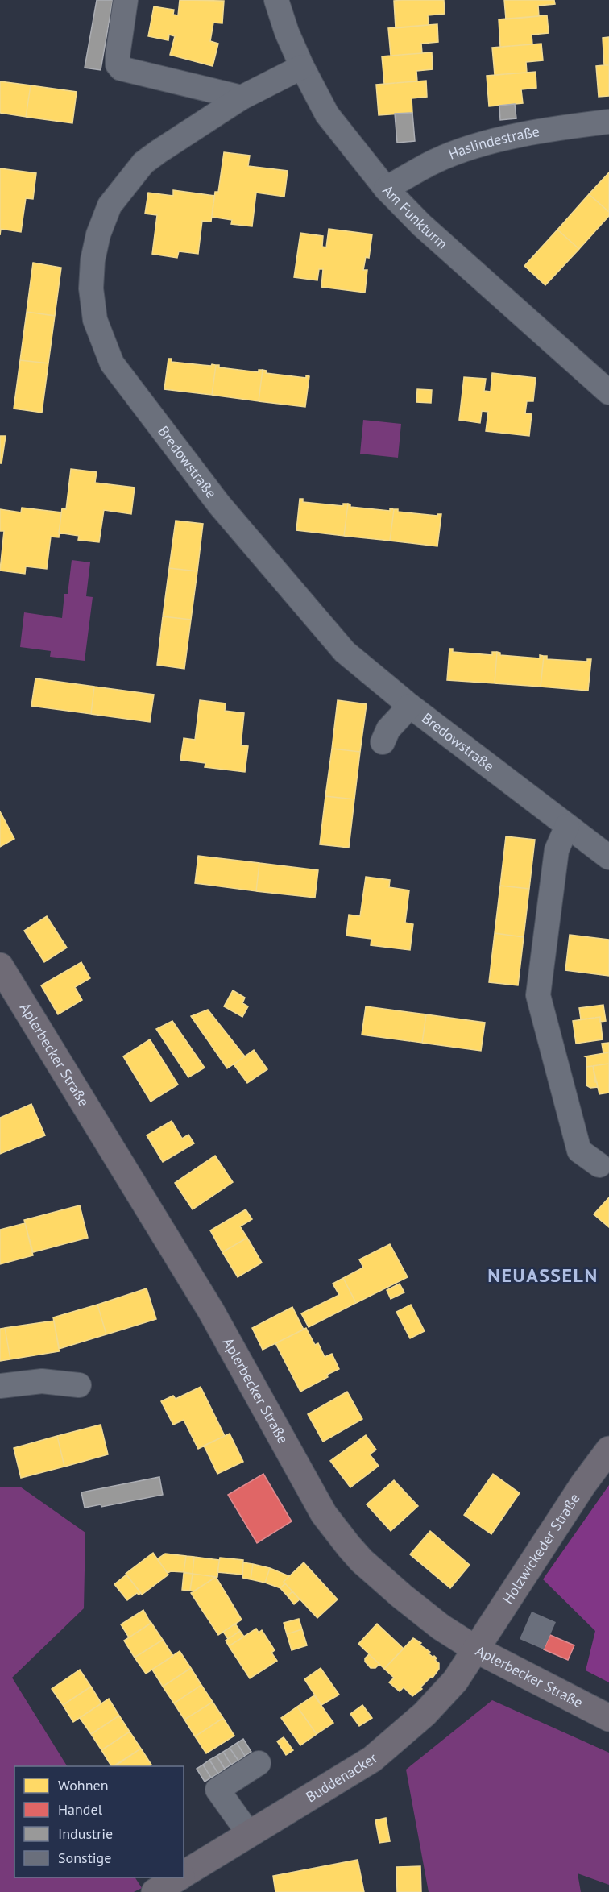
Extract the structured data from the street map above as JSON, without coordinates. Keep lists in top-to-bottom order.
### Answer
{
  "streets": {
    "main road": ["Aplerbecker Straße", "Holzwickeder Straße", "Buddenacker"],
    "street": ["Haslindestraße", "Am Funkturm", "Bredowstraße"]
  },
  "crossings": [
    ["Haslindestraße", "Am Funkturm"],
    ["Am Funkturm", "Bredowstraße"],
    ["Aplerbecker Straße", "Holzwickeder Straße"],
    ["Aplerbecker Straße", "Buddenacker"],
    ["Holzwickeder Straße", "Buddenacker"]
  ],
  "districts": ["NEUASSELN"],
  "legend": [
    "Wohnen",
    "Handel",
    "Industrie",
    "Sonstige"
  ]
}
